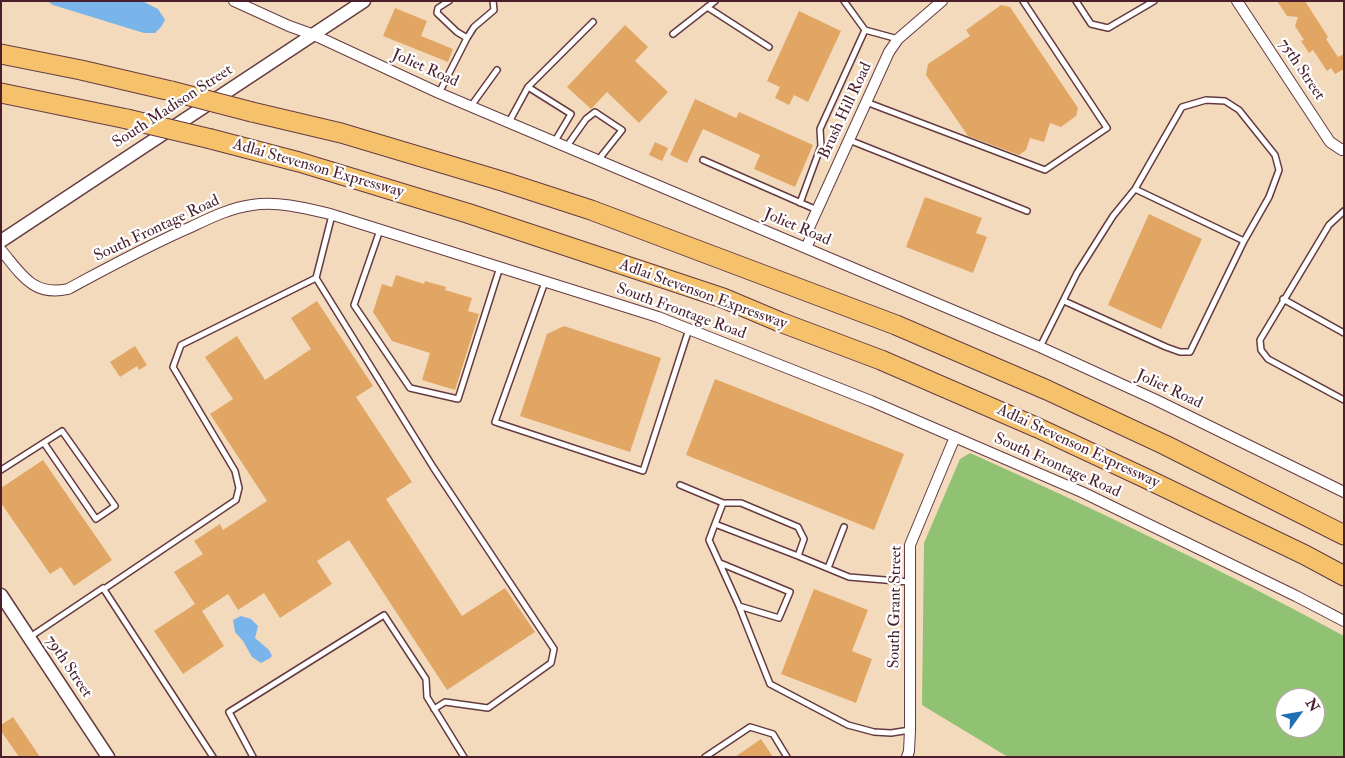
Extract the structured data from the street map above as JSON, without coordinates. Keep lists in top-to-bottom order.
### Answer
{
  "streets": {
    "highway": ["Adlai Stevenson Expressway"],
    "street": [
      "Joliet Road",
      "75th Street",
      "South Madison Street",
      "Brush Hill Road",
      "South Frontage Road",
      "South Grant Street",
      "79th Street"
    ]
  },
  "crossings": [
    ["Joliet Road", "South Madison Street"],
    ["Joliet Road", "Brush Hill Road"],
    ["South Frontage Road", "South Grant Street"]
  ],
  "north": "top right"
}
